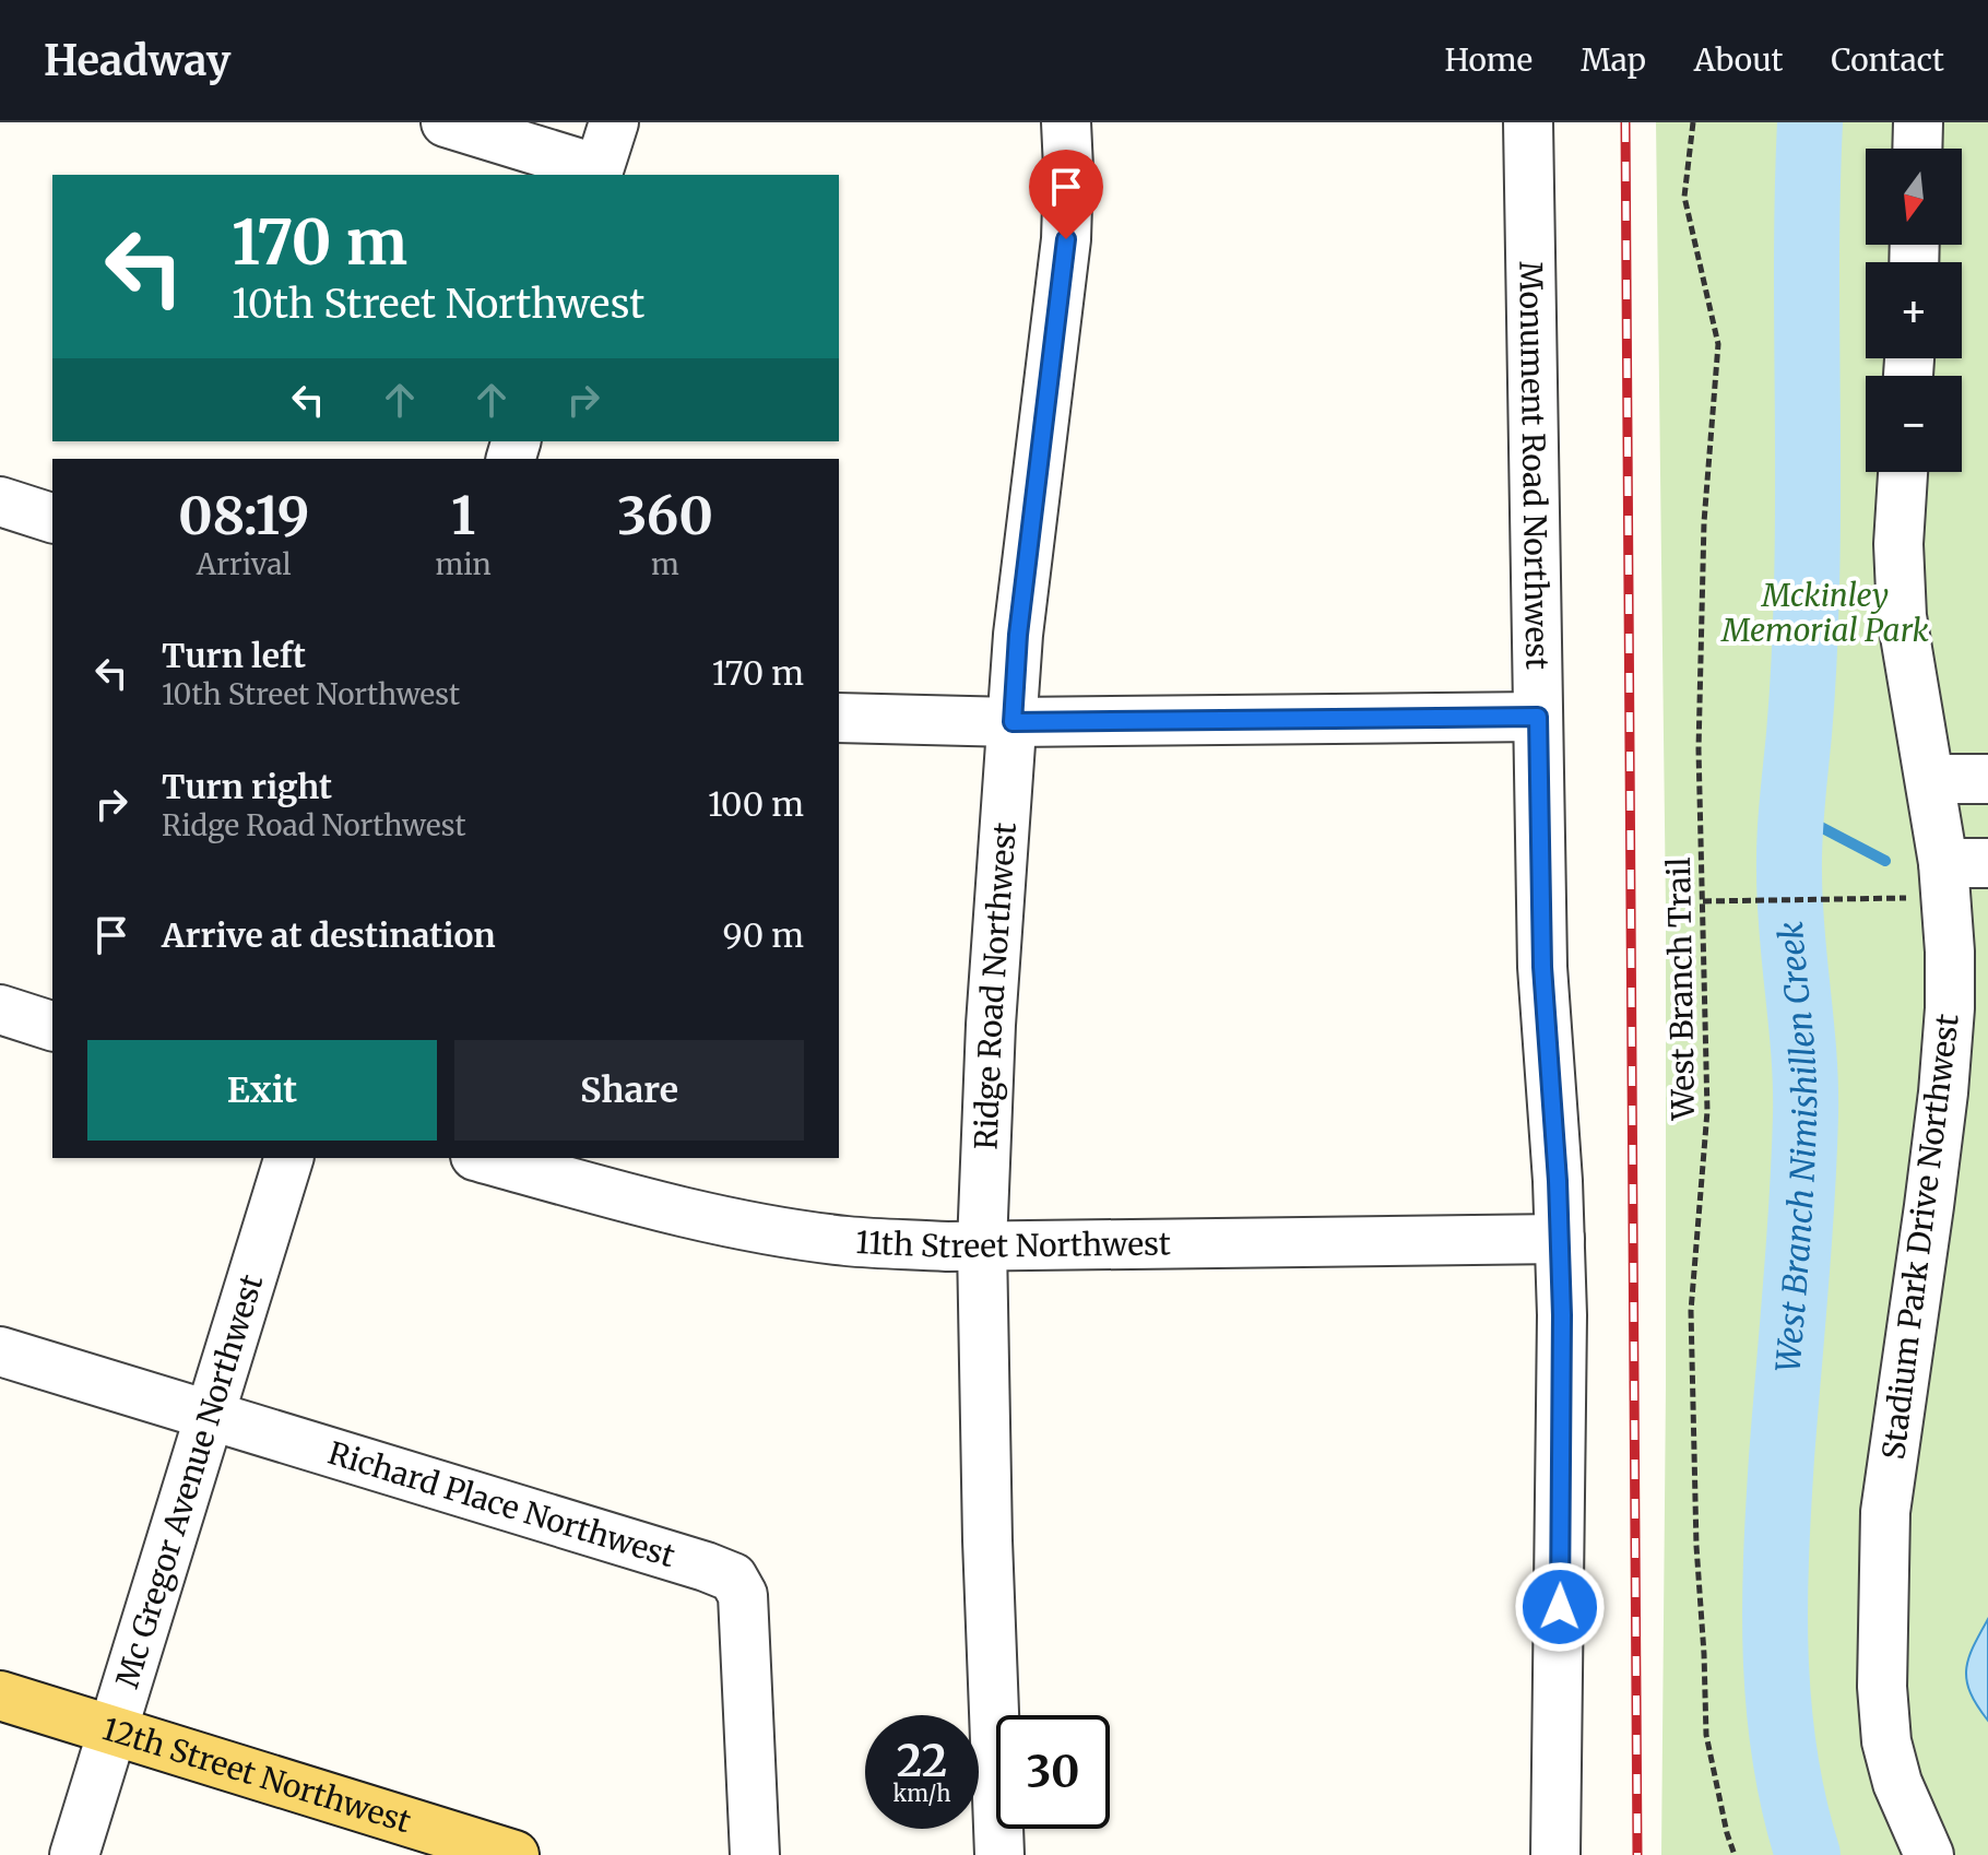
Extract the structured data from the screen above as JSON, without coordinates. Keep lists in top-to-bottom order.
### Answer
{
  "streets": {
    "main road": ["12th Street Northwest"],
    "street": [
      "Monument Road Northwest",
      "Ridge Road Northwest",
      "Stadium Park Drive Northwest",
      "11th Street Northwest",
      "Mc Gregor Avenue Northwest",
      "Richard Place Northwest"
    ],
    "path": ["West Branch Trail"]
  },
  "crossings": [
    ["Monument Road Northwest", "11th Street Northwest"],
    ["Ridge Road Northwest", "11th Street Northwest"],
    ["Mc Gregor Avenue Northwest", "Richard Place Northwest"],
    ["Mc Gregor Avenue Northwest", "12th Street Northwest"]
  ],
  "water": ["West Branch Nimishillen Creek"],
  "parks": ["Mckinley Memorial Park"],
  "north": "bottom",
  "page": {
    "header": "Headway",
    "nav": [
      "Home",
      "Map",
      "About",
      "Contact"
    ],
    "map_buttons": ["+", "−"],
    "turn": ["170 m", "10th Street Northwest"],
    "eta": [
      "08:19",
      "Arrival",
      "1",
      "min",
      "360",
      "m"
    ],
    "list": [
      {
        "name": "Turn left",
        "note": "10th Street Northwest",
        "value": "170 m"
      },
      {
        "name": "Turn right",
        "note": "Ridge Road Northwest",
        "value": "100 m"
      },
      {
        "name": "Arrive at destination",
        "value": "90 m"
      }
    ],
    "buttons": ["Exit", "Share"],
    "speed": "22 km/h",
    "limit": "30"
  }
}
